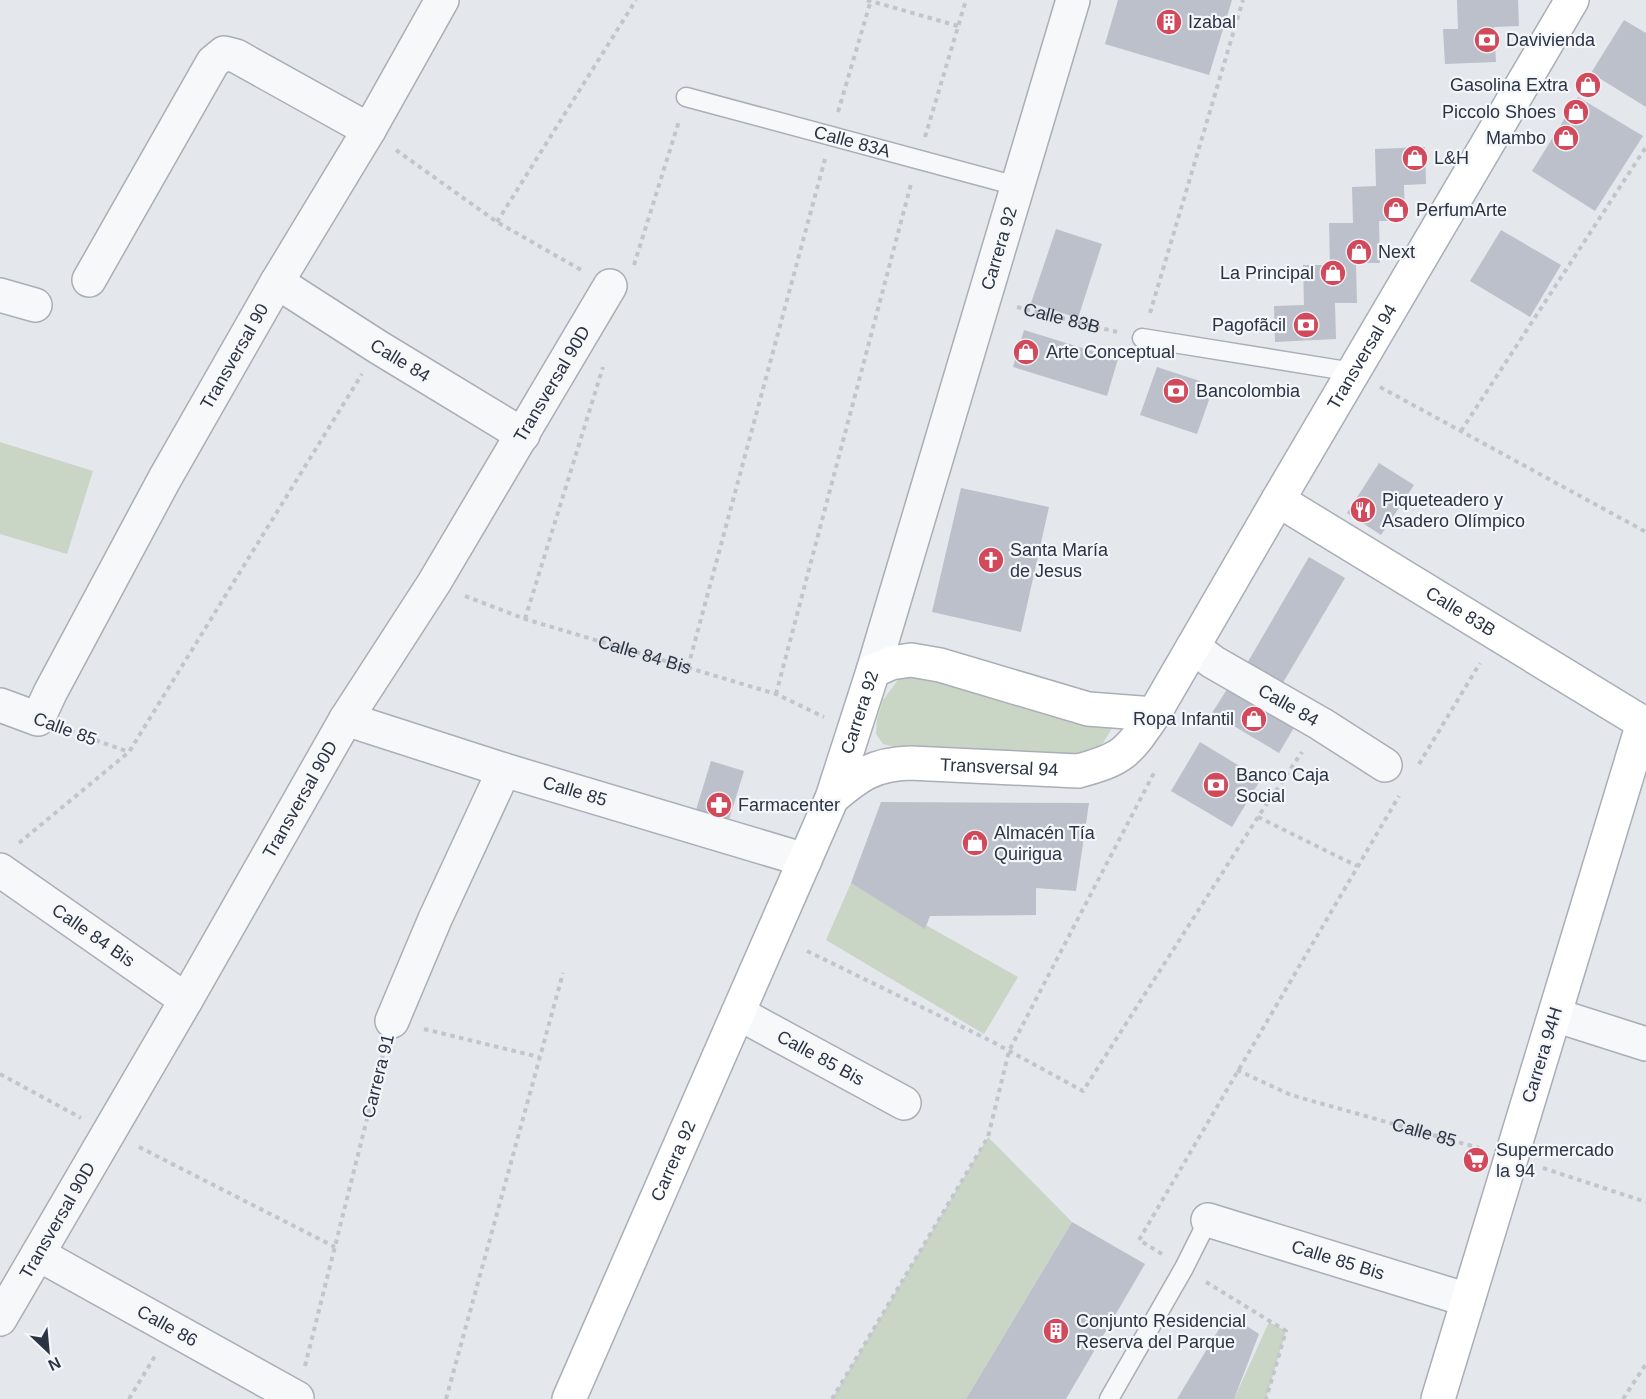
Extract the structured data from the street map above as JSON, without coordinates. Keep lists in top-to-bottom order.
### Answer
{
  "streets": {
    "main road": [
      "Carrera 92",
      "Calle 83B",
      "Transversal 94",
      "Carrera 94H"
    ],
    "street": [
      "Transversal 90",
      "Calle 84",
      "Transversal 90D",
      "Calle 84 Bis",
      "Calle 85",
      "Calle 85 Bis",
      "Carrera 91",
      "Calle 86"
    ],
    "lane": ["Calle 83A"]
  },
  "crossings": [
    ["Calle 83A", "Carrera 92"],
    ["Carrera 92", "Calle 83B"],
    ["Carrera 92", "Transversal 94"],
    ["Carrera 92", "Calle 84 Bis"],
    ["Carrera 92", "Calle 85"],
    ["Carrera 92", "Calle 85 Bis"],
    ["Calle 83B", "Transversal 94"],
    ["Calle 83B", "Carrera 94H"],
    ["Transversal 94", "Calle 84"],
    ["Transversal 90", "Calle 84"],
    ["Transversal 90", "Calle 85"],
    ["Calle 84", "Transversal 90D"],
    ["Transversal 90D", "Calle 84 Bis"],
    ["Transversal 90D", "Calle 85"],
    ["Transversal 90D", "Calle 86"],
    ["Calle 85", "Carrera 94H"],
    ["Calle 85", "Carrera 91"],
    ["Carrera 94H", "Calle 85 Bis"],
    ["Carrera 91", "Calle 86"]
  ],
  "places": {
    "building": ["Izabal", "Conjunto Residencial Reserva del Parque"],
    "bank": [
      "Davivienda",
      "Pagofãcil",
      "Bancolombia",
      "Banco Caja Social"
    ],
    "shop": [
      "Gasolina Extra",
      "Piccolo Shoes",
      "Mambo",
      "L&H",
      "PerfumArte",
      "Next",
      "La Principal",
      "Arte Conceptual",
      "Ropa Infantil",
      "Almacén Tía Quirigua"
    ],
    "restaurant": ["Piqueteadero y Asadero Olímpico"],
    "church": ["Santa María de Jesus"],
    "pharmacy": ["Farmacenter"],
    "supermarket": ["Supermercado la 94"]
  },
  "north": "bottom right"
}
